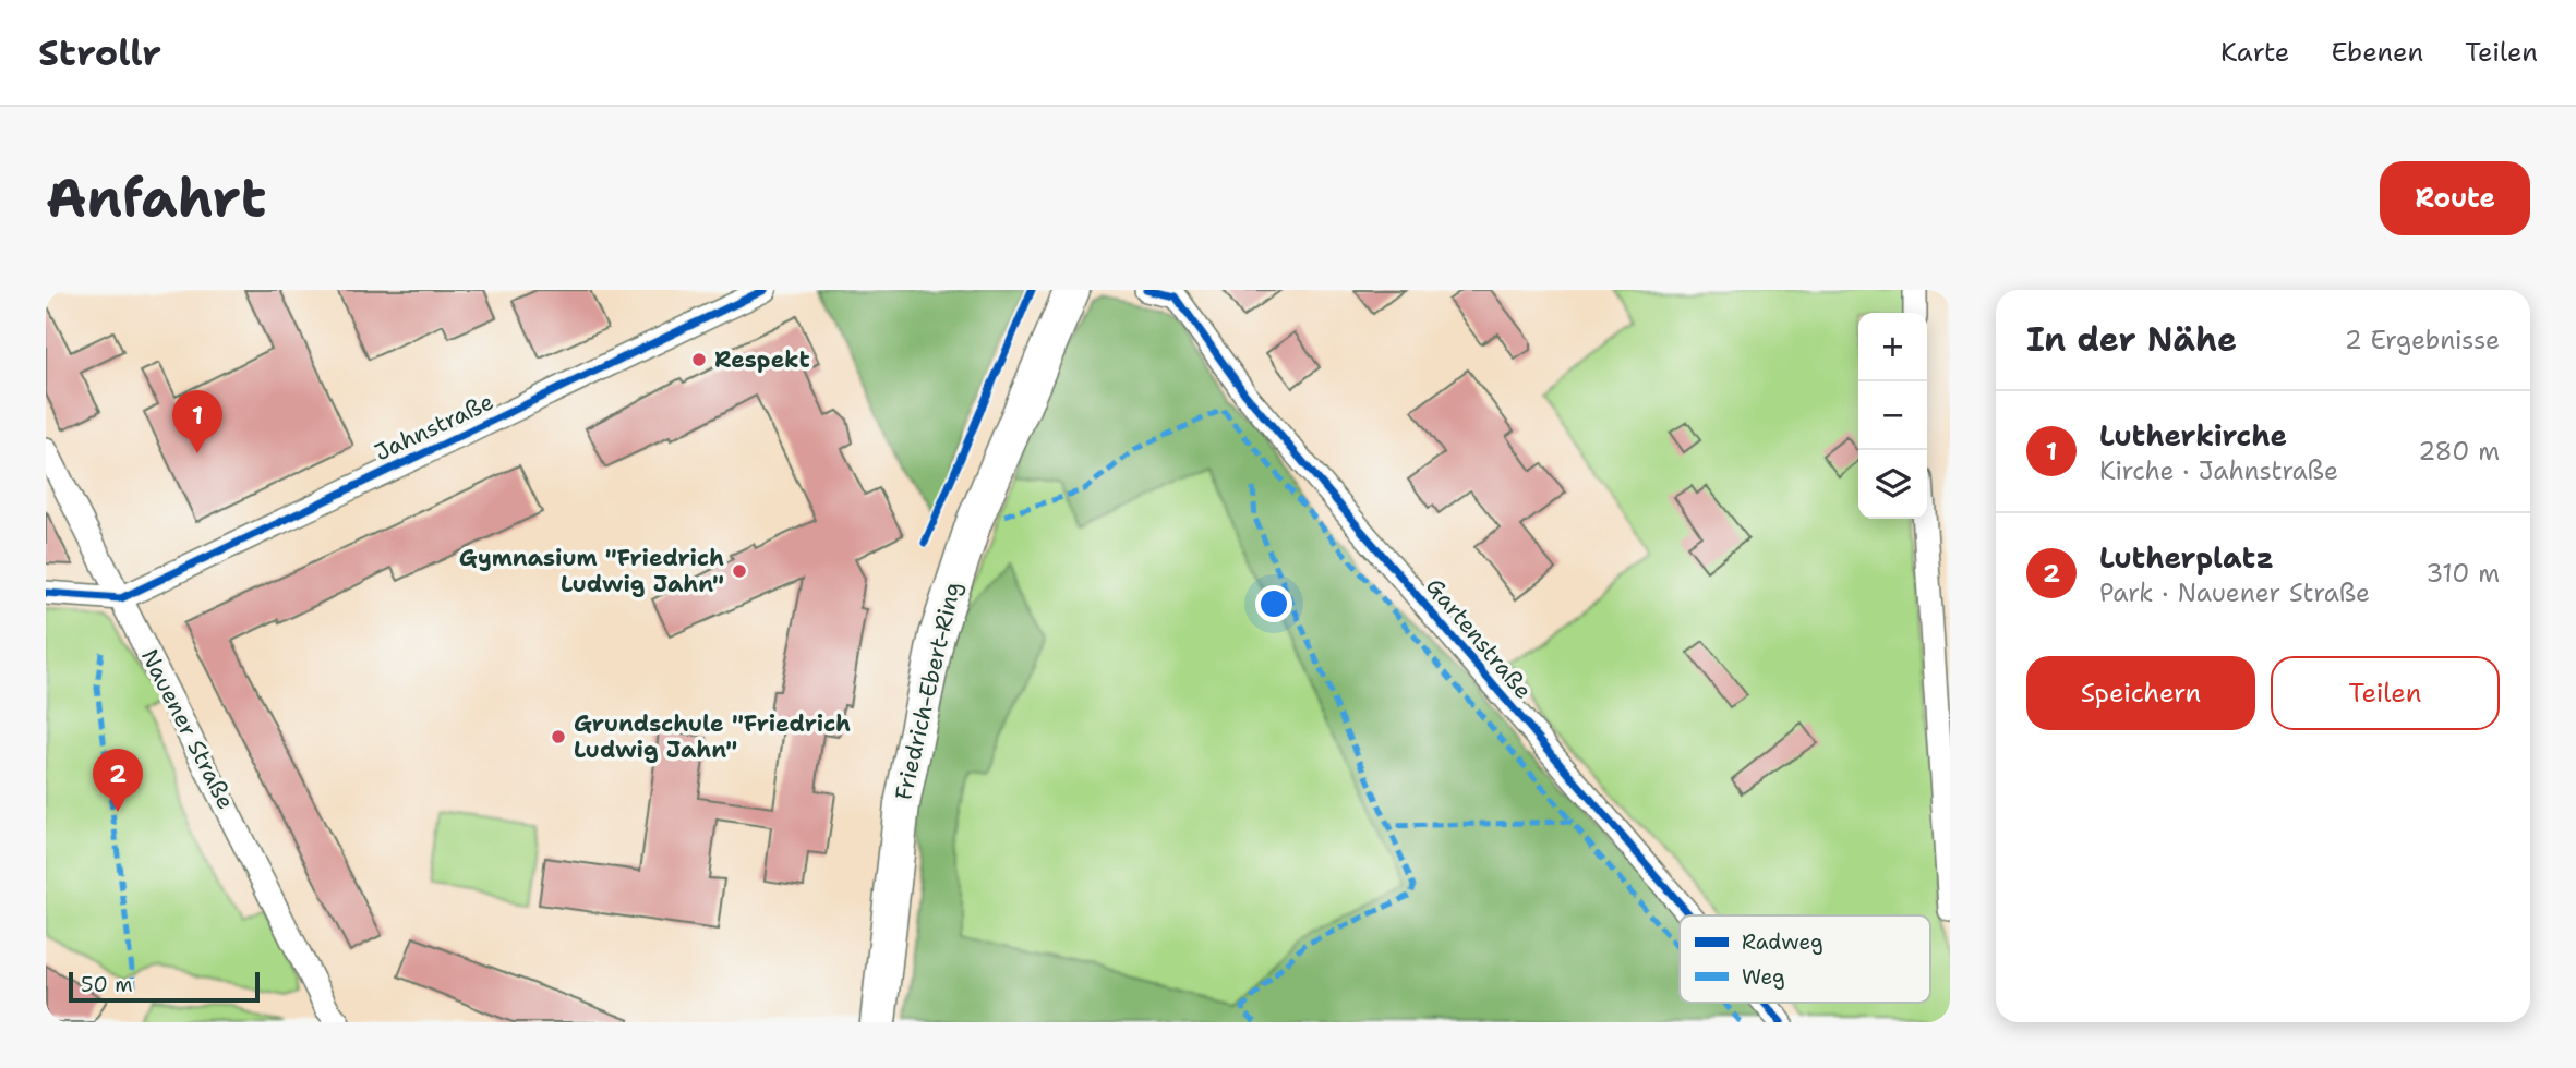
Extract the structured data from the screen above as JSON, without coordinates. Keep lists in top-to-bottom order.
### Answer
{
  "streets": {
    "main road": ["Friedrich-Ebert-Ring"],
    "street": ["Jahnstraße", "Gartenstraße", "Nauener Straße"]
  },
  "crossings": [
    ["Jahnstraße", "Nauener Straße"]
  ],
  "places": ["Respekt", "Gymnasium \"Friedrich Ludwig Jahn\"", "Grundschule \"Friedrich Ludwig Jahn\""],
  "legend": ["Radweg", "Weg"],
  "scale_bar": "50 m",
  "page": {
    "header": "Strollr",
    "nav": ["Karte", "Ebenen", "Teilen"],
    "buttons": [
      "Route",
      ["Speichern", "Teilen"]
    ],
    "title": "Anfahrt",
    "heading": ["In der Nähe", "2 Ergebnisse"],
    "map_buttons": ["+", "−"],
    "list": [
      {
        "mark": "1",
        "name": "Lutherkirche",
        "note": "Kirche · Jahnstraße",
        "value": "280 m"
      },
      {
        "mark": "2",
        "name": "Lutherplatz",
        "note": "Park · Nauener Straße",
        "value": "310 m"
      }
    ],
    "pins": ["1", "2"],
    "scale": "50 m"
  }
}
